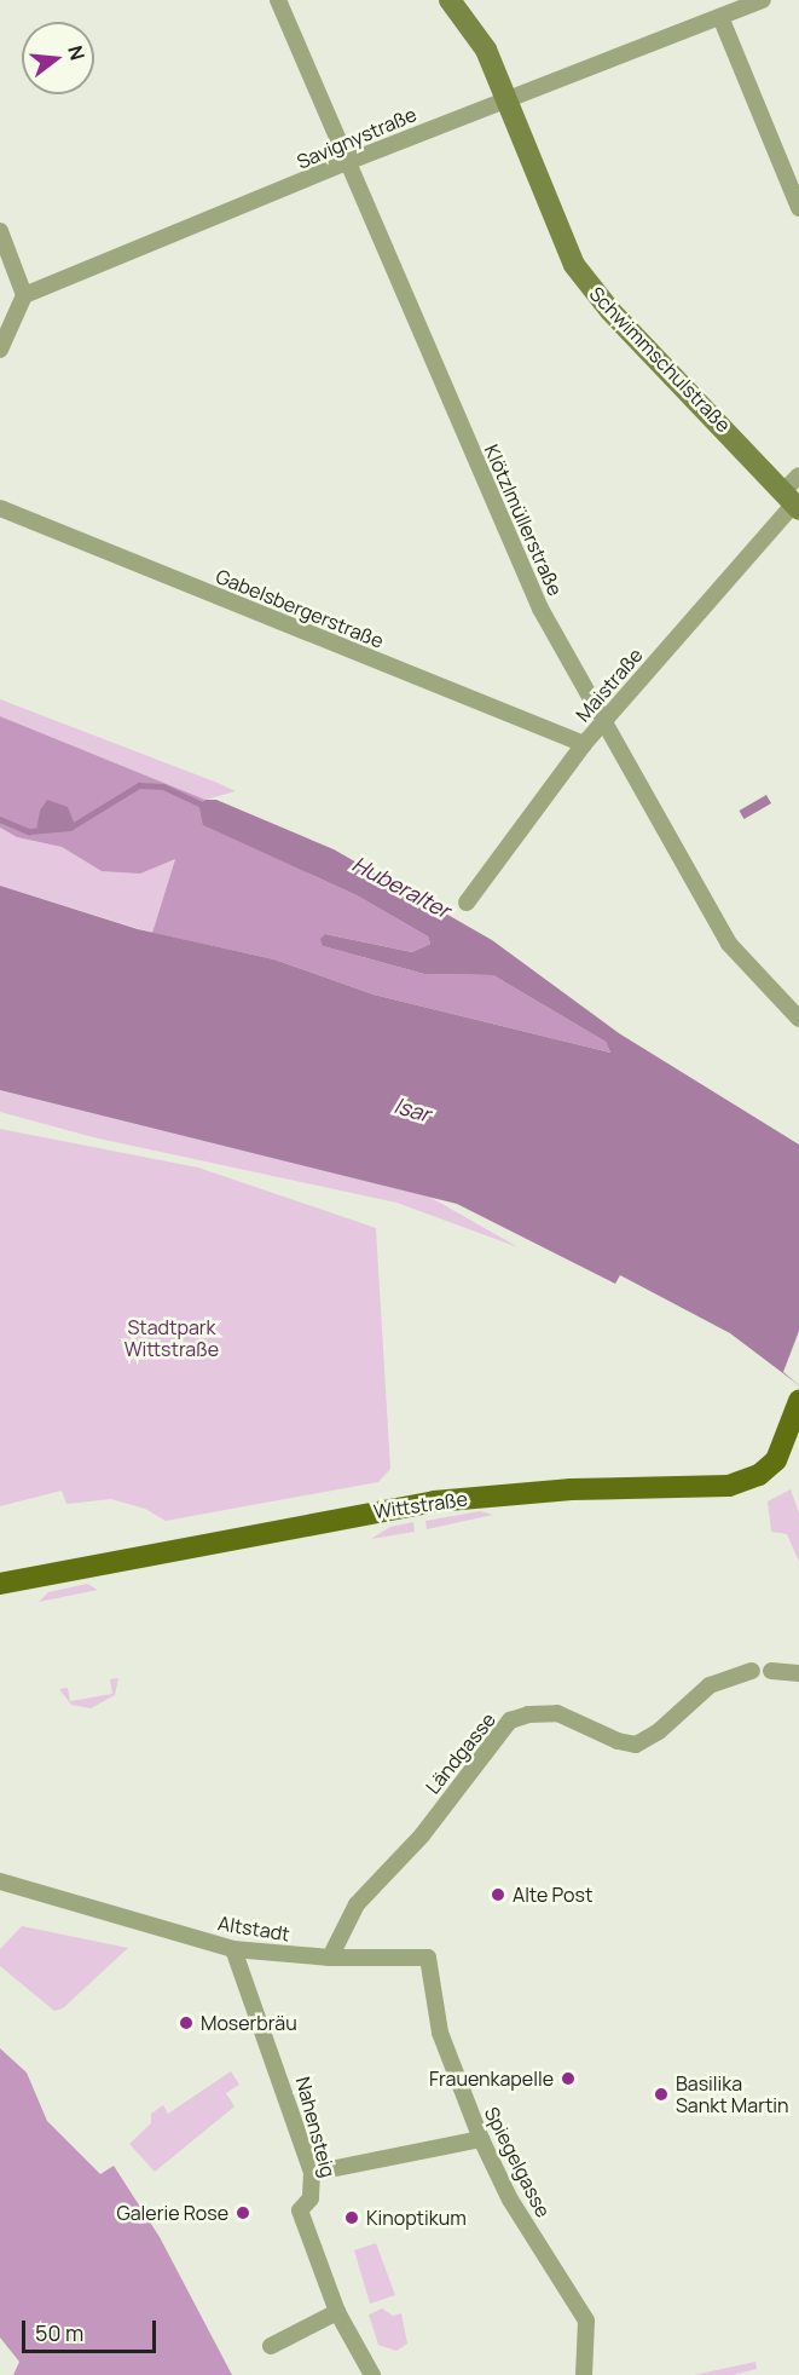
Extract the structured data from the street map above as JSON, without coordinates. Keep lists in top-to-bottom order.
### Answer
{
  "streets": {
    "main road": ["Wittstraße"],
    "street": [
      "Savignystraße",
      "Schwimmschulstraße",
      "Klötzlmüllerstraße",
      "Gabelsbergerstraße",
      "Maistraße",
      "Ländgasse",
      "Altstadt",
      "Nahensteig",
      "Spiegelgasse"
    ]
  },
  "crossings": [
    ["Savignystraße", "Schwimmschulstraße"],
    ["Savignystraße", "Klötzlmüllerstraße"],
    ["Schwimmschulstraße", "Maistraße"],
    ["Klötzlmüllerstraße", "Maistraße"],
    ["Gabelsbergerstraße", "Maistraße"],
    ["Ländgasse", "Altstadt"],
    ["Altstadt", "Nahensteig"],
    ["Altstadt", "Spiegelgasse"]
  ],
  "water": ["Huberalter", "Isar"],
  "parks": ["Stadtpark Wittstraße"],
  "places": [
    "Alte Post",
    "Moserbräu",
    "Frauenkapelle",
    "Basilika Sankt Martin",
    "Galerie Rose",
    "Kinoptikum"
  ],
  "scale_bar": "50 m",
  "north": "right"
}
